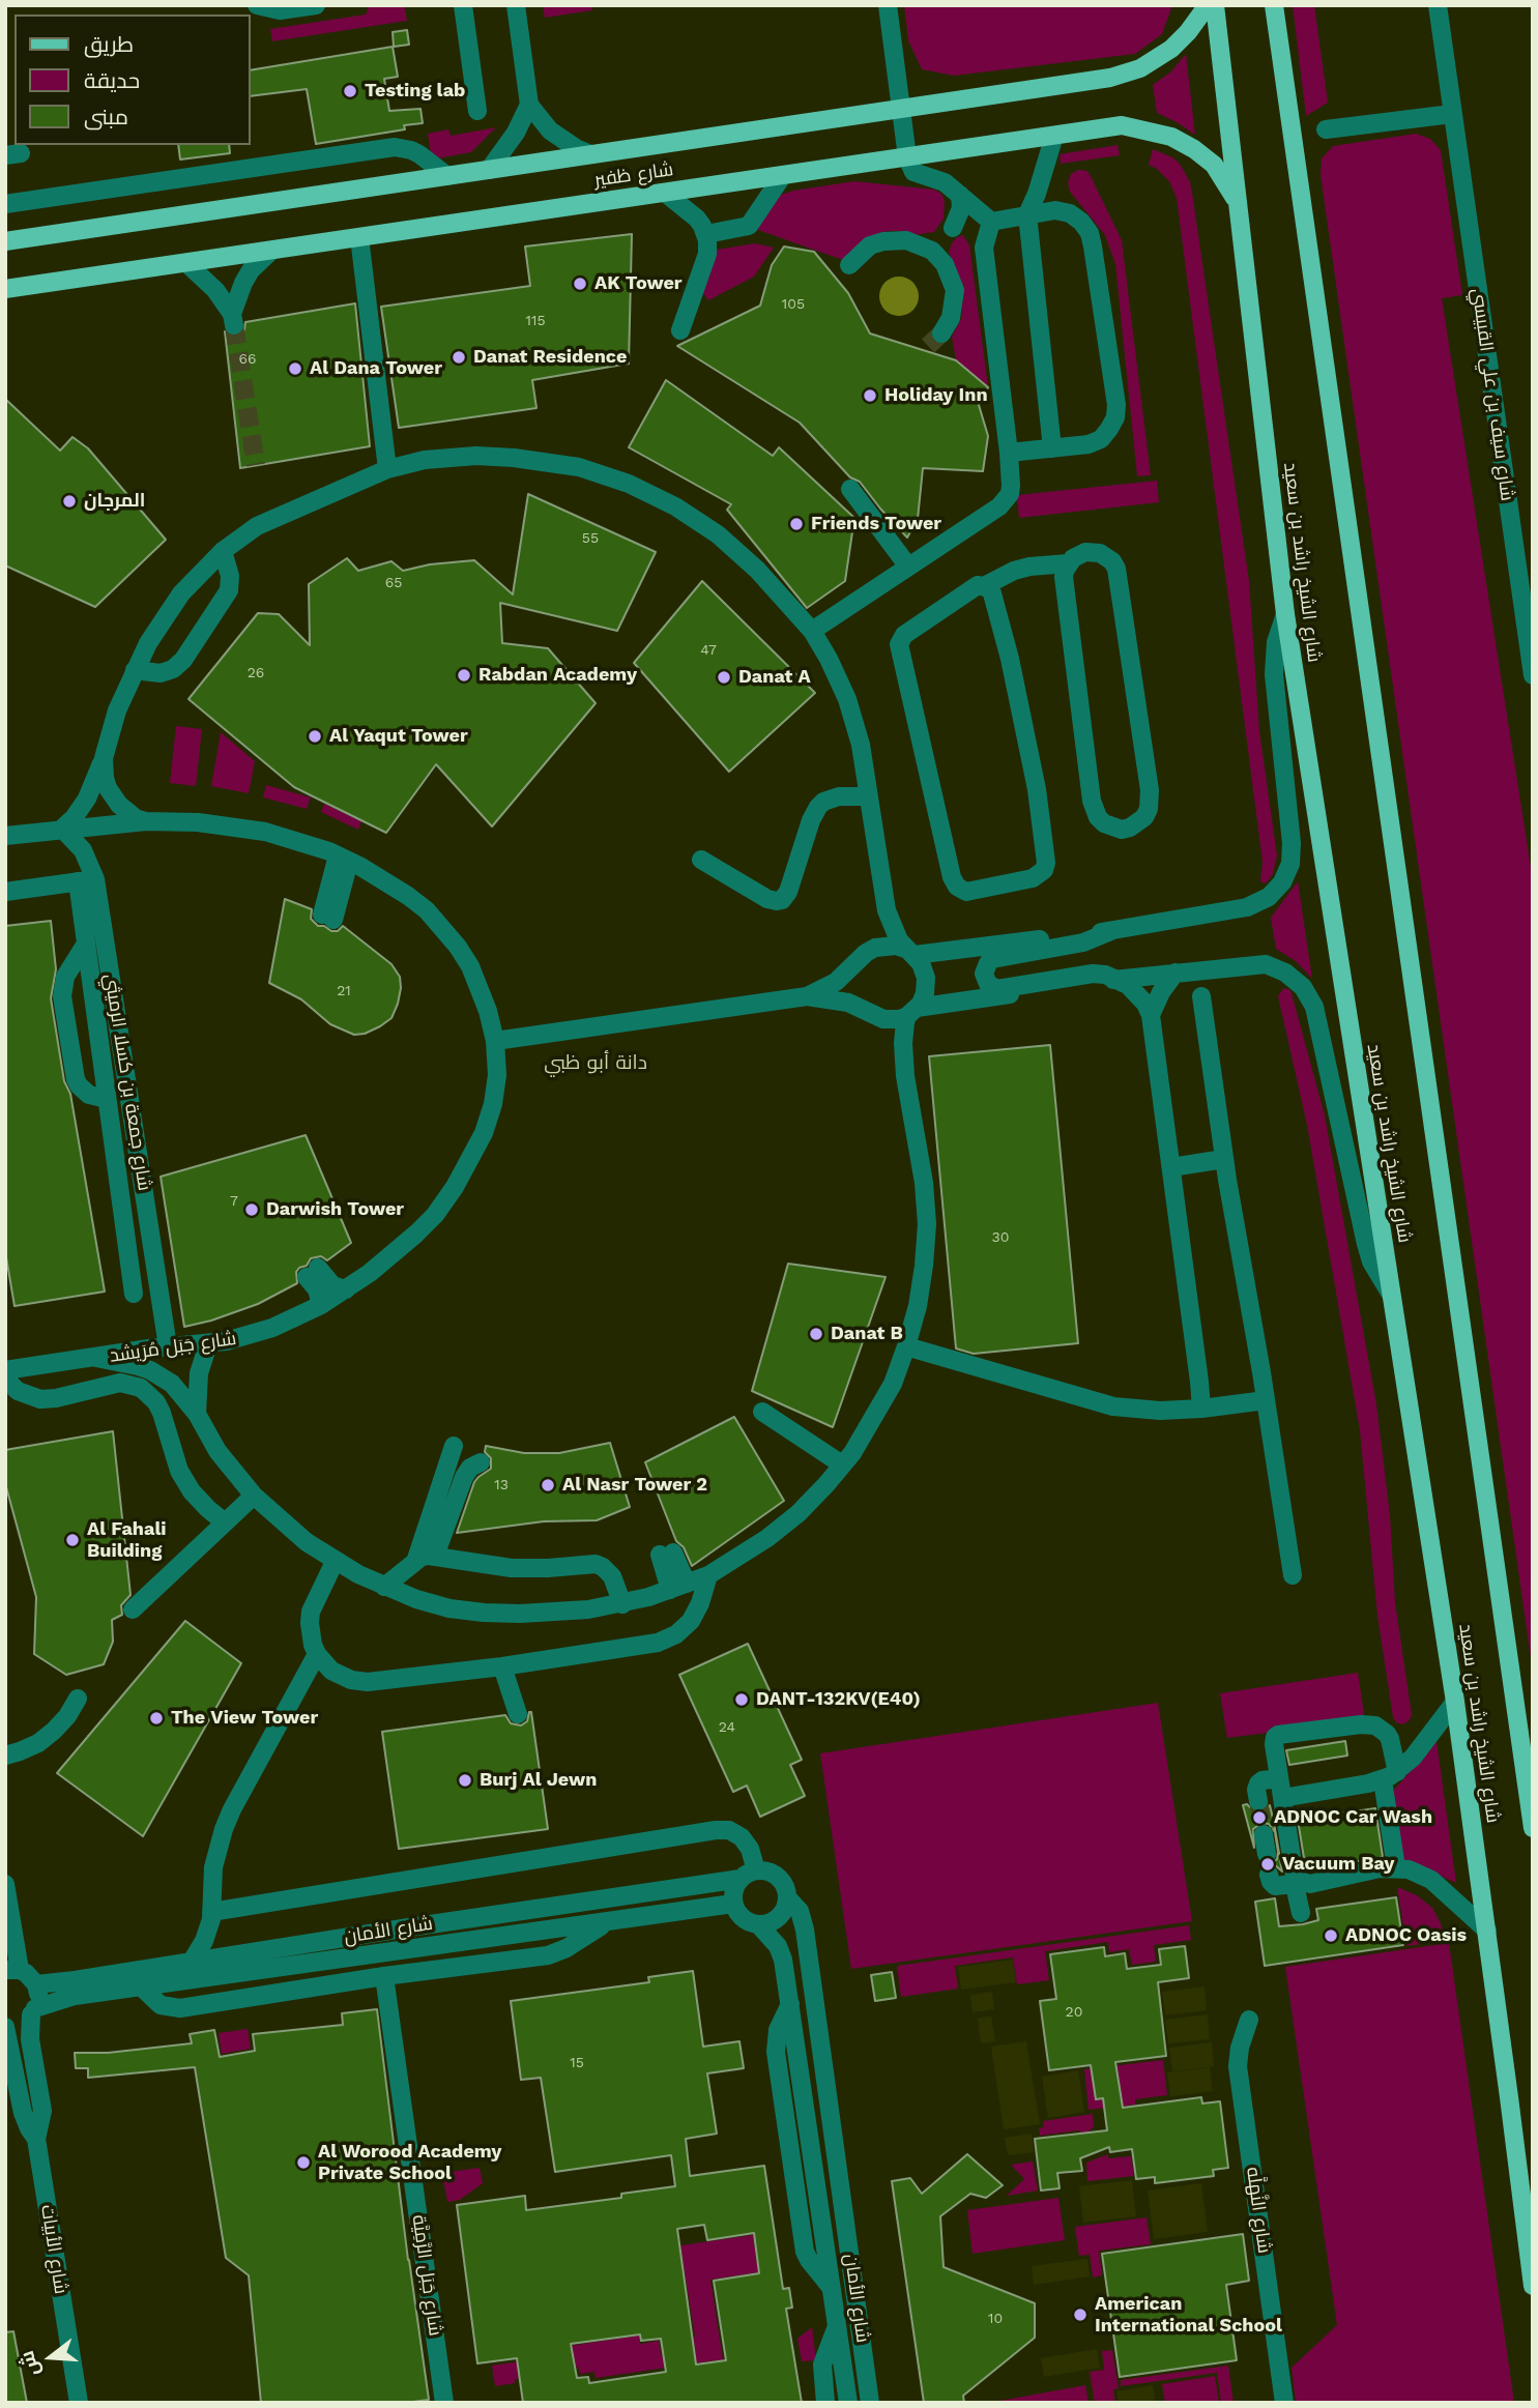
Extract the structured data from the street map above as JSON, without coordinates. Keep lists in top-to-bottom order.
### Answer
{
  "streets": {
    "main road": ["شارع ظفير", "شارع الشيخ راشد بن سعيد"],
    "street": [
      "شارع سيف بن علي القبيسي",
      "شارع جمعة بن كسلا الرميثي",
      "شارع جَبَل مُرَيشد",
      "شارع الأمان",
      "شارع النَّهلَّه",
      "شارع الأبيات",
      "شارع جَبَل الرَّمِيَّة"
    ]
  },
  "crossings": [
    ["شارع ظفير", "شارع الشيخ راشد بن سعيد"],
    ["شارع جمعة بن كسلا الرميثي", "شارع جَبَل مُرَيشد"],
    ["شارع الأمان", "شارع الأبيات"]
  ],
  "districts": ["دانة أبو ظبي"],
  "places": [
    "Testing lab",
    "AK Tower",
    "Danat Residence",
    "Al Dana Tower",
    "Holiday Inn",
    "المرجان",
    "Friends Tower",
    "Rabdan Academy",
    "Danat A",
    "Al Yaqut Tower",
    "Darwish Tower",
    "Danat B",
    "Al Nasr Tower 2",
    "Al Fahali Building",
    "DANT-132KV(E40)",
    "The View Tower",
    "Burj Al Jewn",
    "ADNOC Car Wash",
    "Vacuum Bay",
    "ADNOC Oasis",
    "Al Worood Academy Private School",
    "American International School"
  ],
  "house_numbers": [
    "105",
    "115",
    "66",
    "55",
    "65",
    "47",
    "26",
    "21",
    "7",
    "30",
    "13",
    "24",
    "20",
    "15",
    "10"
  ],
  "legend": ["طريق", "حديقة", "مبنى"],
  "north": "left"
}
